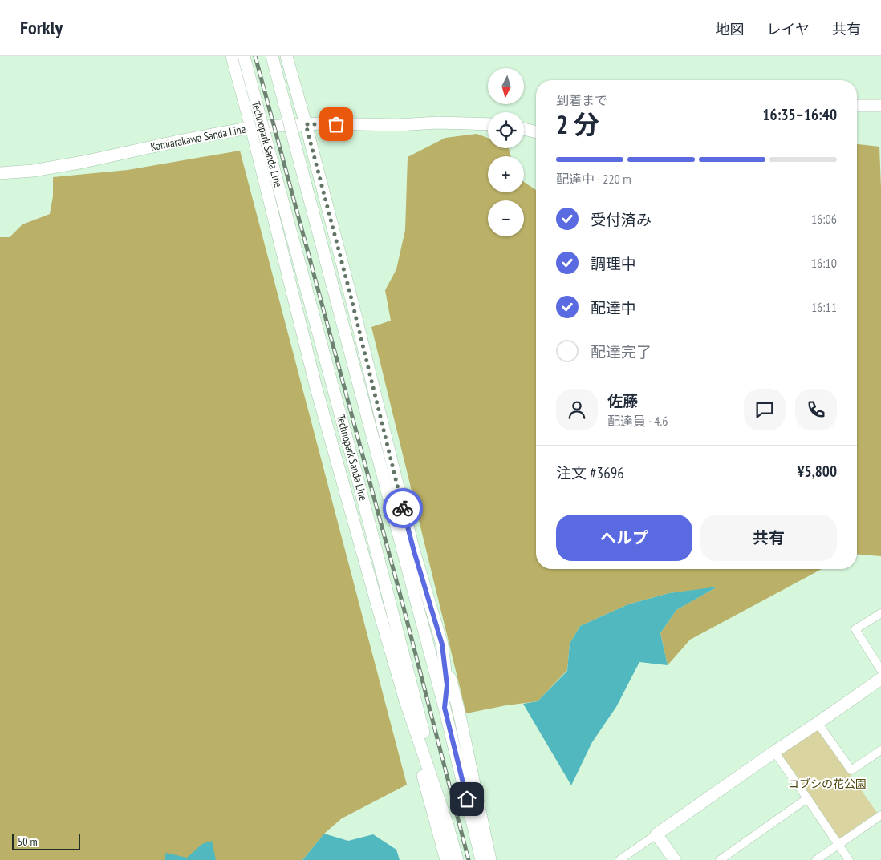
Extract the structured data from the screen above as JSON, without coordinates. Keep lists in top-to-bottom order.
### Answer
{
  "streets": {
    "main road": ["Kamiarakawa Sanda Line", "Technopark Sanda Line"]
  },
  "parks": ["コブシの花公園"],
  "scale_bar": "50 m",
  "north": "bottom",
  "page": {
    "header": "Forkly",
    "nav": ["地図", "レイヤ", "共有"],
    "map_buttons": ["+", "−"],
    "heading": ["2 分", "到着まで", "16:35–16:40"],
    "panel": [
      "佐藤",
      "配達員 · 4.6",
      "注文 #3696",
      "¥5,800"
    ],
    "bar": "配達中 · 220 m",
    "list": [
      ["受付済み", "16:06"],
      ["調理中", "16:10"],
      ["配達中", "16:11"],
      "配達完了"
    ],
    "buttons": ["ヘルプ", "共有"],
    "scale": "50 m"
  }
}
